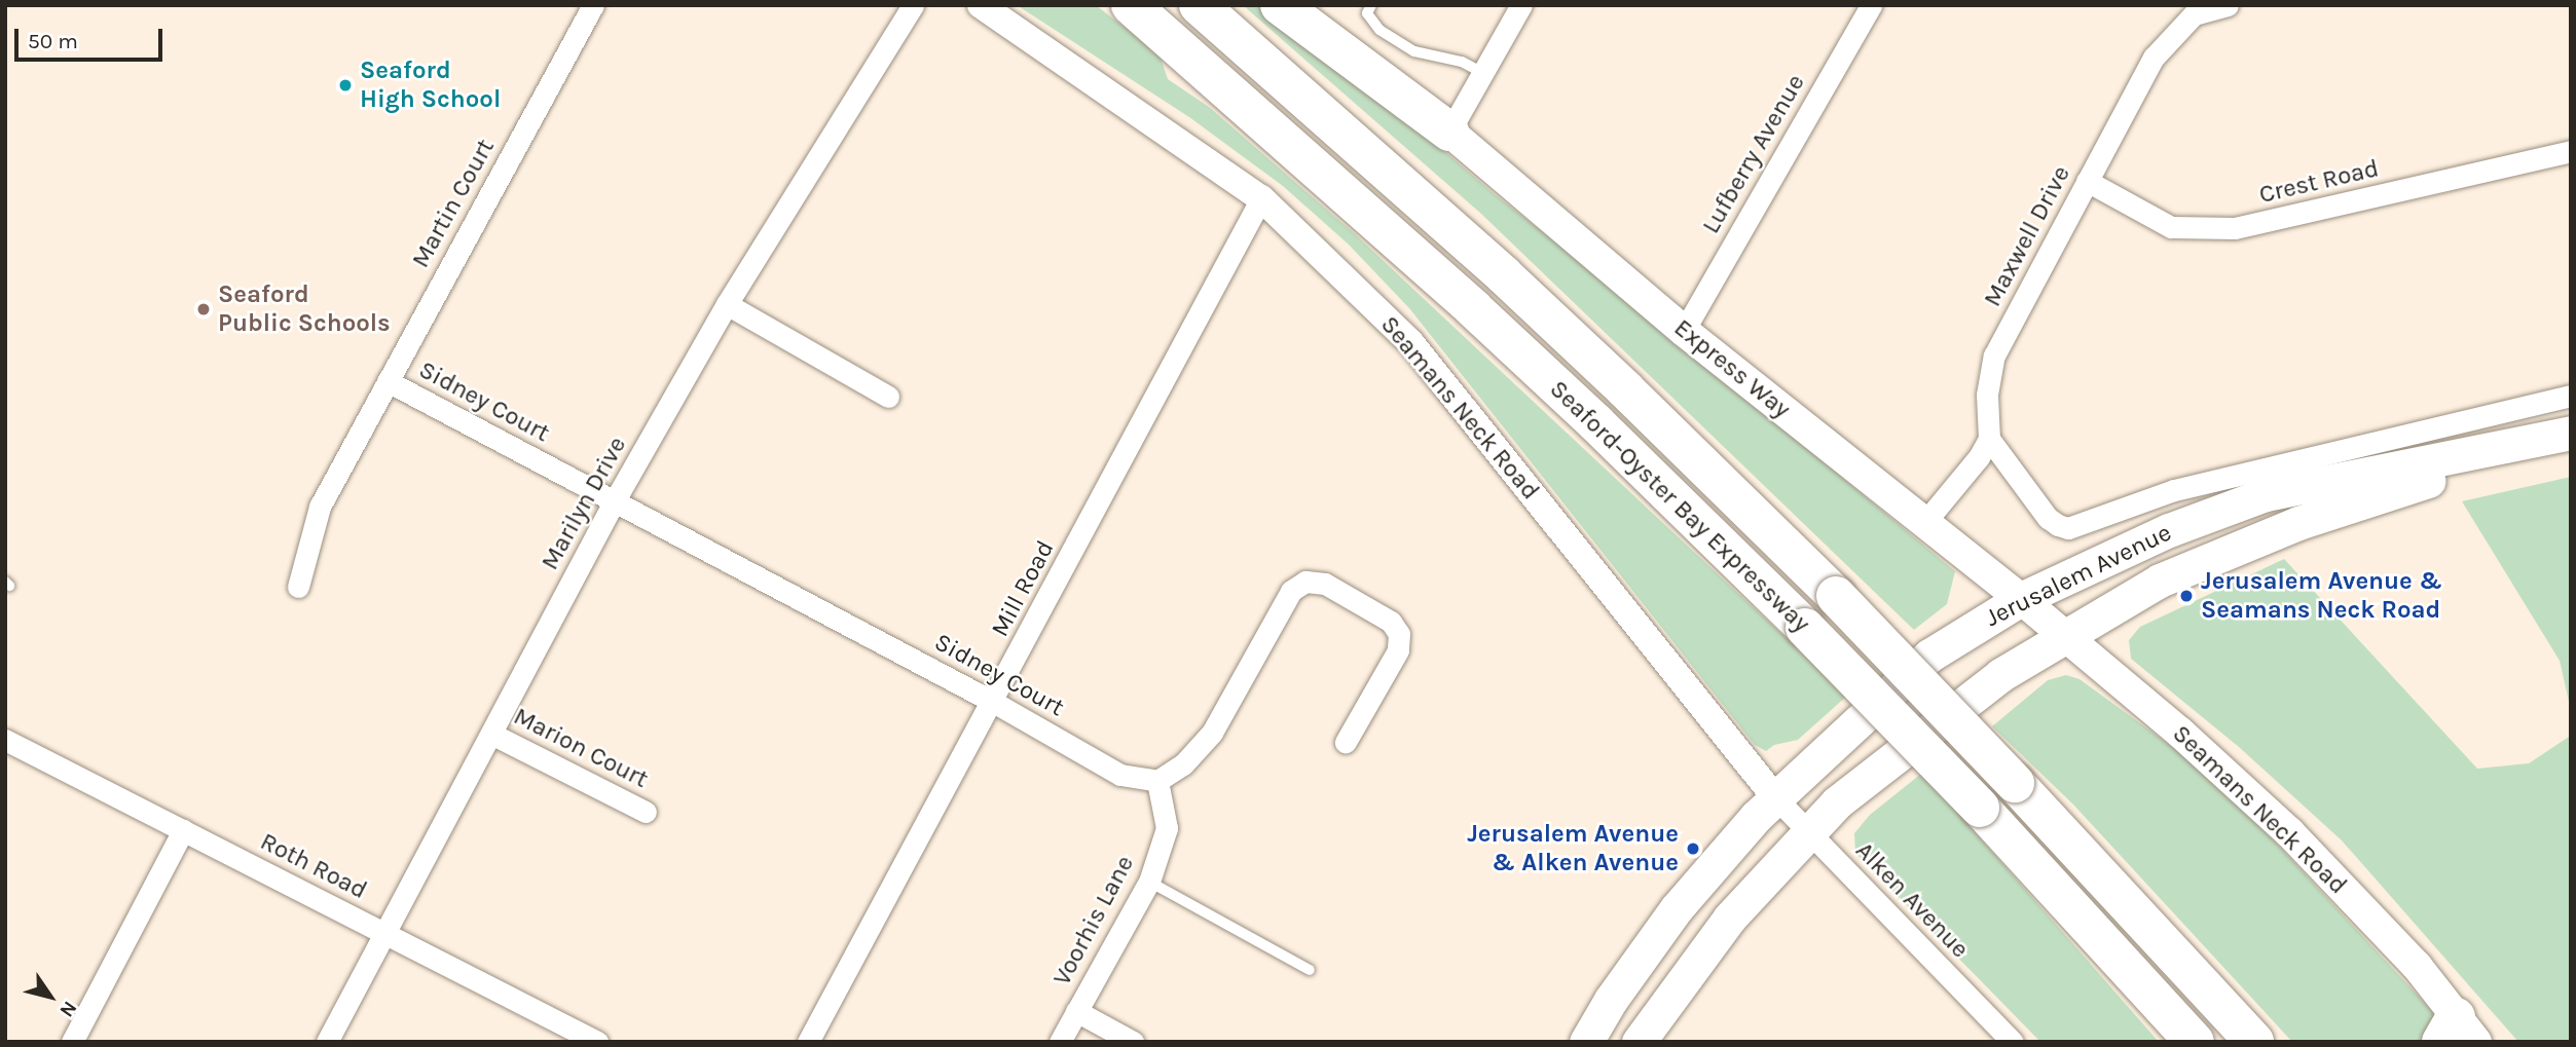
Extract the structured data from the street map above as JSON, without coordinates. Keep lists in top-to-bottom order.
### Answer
{
  "streets": {
    "highway": ["Seaford-Oyster Bay Expressway"],
    "main road": ["Express Way", "Seamans Neck Road", "Jerusalem Avenue"],
    "street": [
      "Lufberry Avenue",
      "Crest Road",
      "Martin Court",
      "Maxwell Drive",
      "Sidney Court",
      "Marilyn Drive",
      "Mill Road",
      "Marion Court",
      "Roth Road",
      "Alken Avenue",
      "Voorhis Lane"
    ]
  },
  "crossings": [
    ["Lufberry Avenue", "Express Way"],
    ["Crest Road", "Maxwell Drive"],
    ["Martin Court", "Sidney Court"],
    ["Express Way", "Seamans Neck Road"],
    ["Express Way", "Jerusalem Avenue"],
    ["Sidney Court", "Marilyn Drive"],
    ["Sidney Court", "Mill Road"],
    ["Sidney Court", "Voorhis Lane"],
    ["Seamans Neck Road", "Jerusalem Avenue"],
    ["Seamans Neck Road", "Mill Road"],
    ["Seamans Neck Road", "Alken Avenue"],
    ["Marilyn Drive", "Marion Court"],
    ["Marilyn Drive", "Roth Road"],
    ["Jerusalem Avenue", "Alken Avenue"]
  ],
  "places": [
    "Seaford High School",
    "Seaford Public Schools",
    "Jerusalem Avenue & Seamans Neck Road",
    "Jerusalem Avenue & Alken Avenue"
  ],
  "scale_bar": "50 m",
  "north": "bottom right"
}
